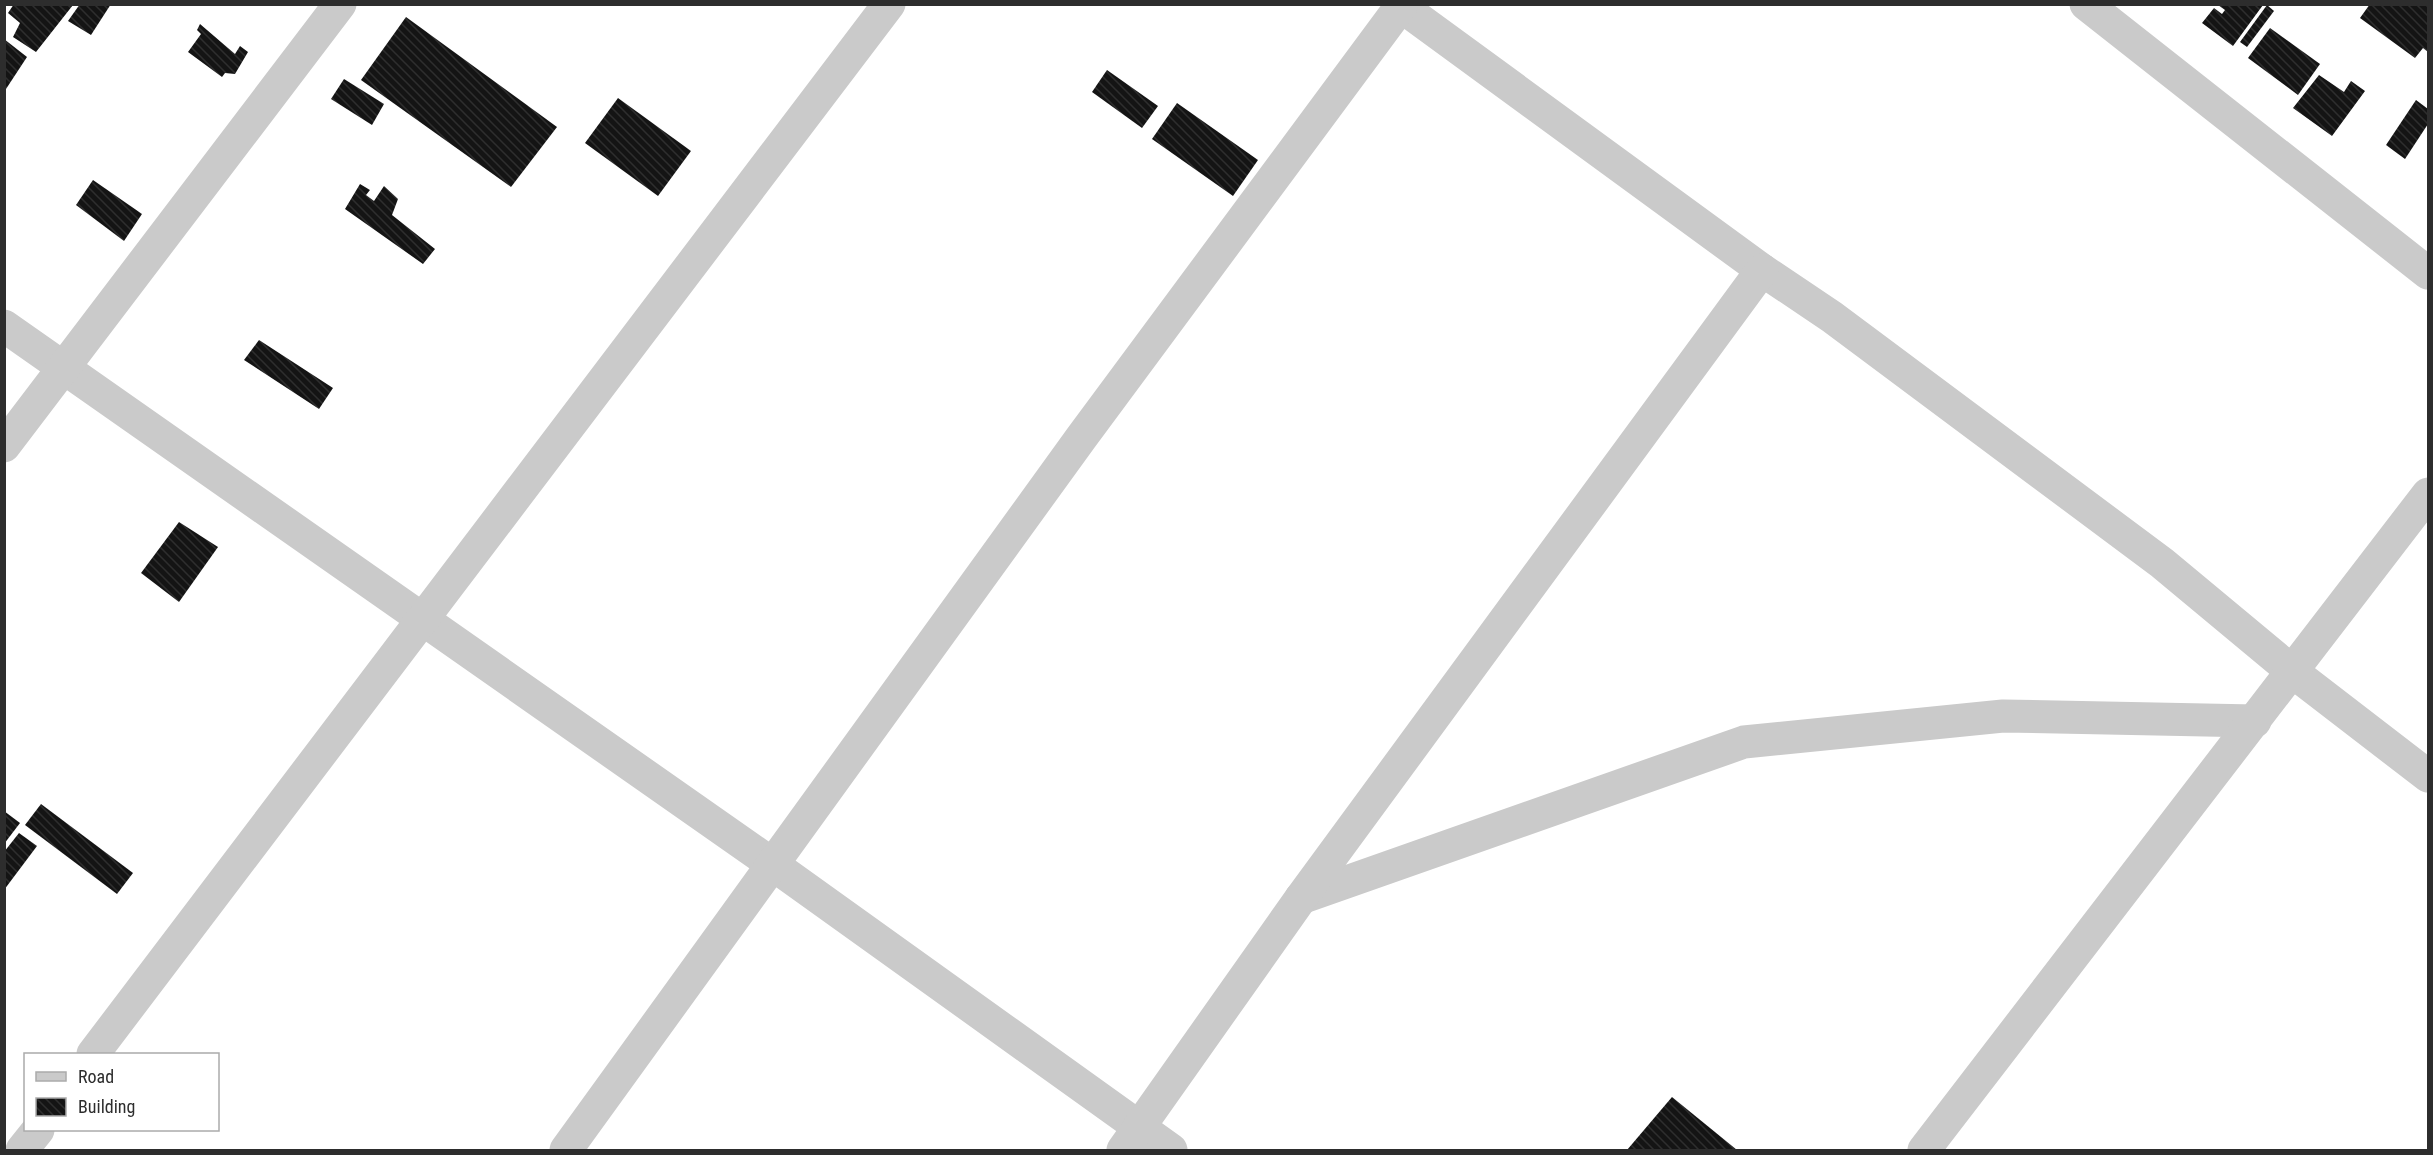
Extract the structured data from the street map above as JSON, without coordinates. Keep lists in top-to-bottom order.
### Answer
{
  "legend": ["Road", "Building"]
}
